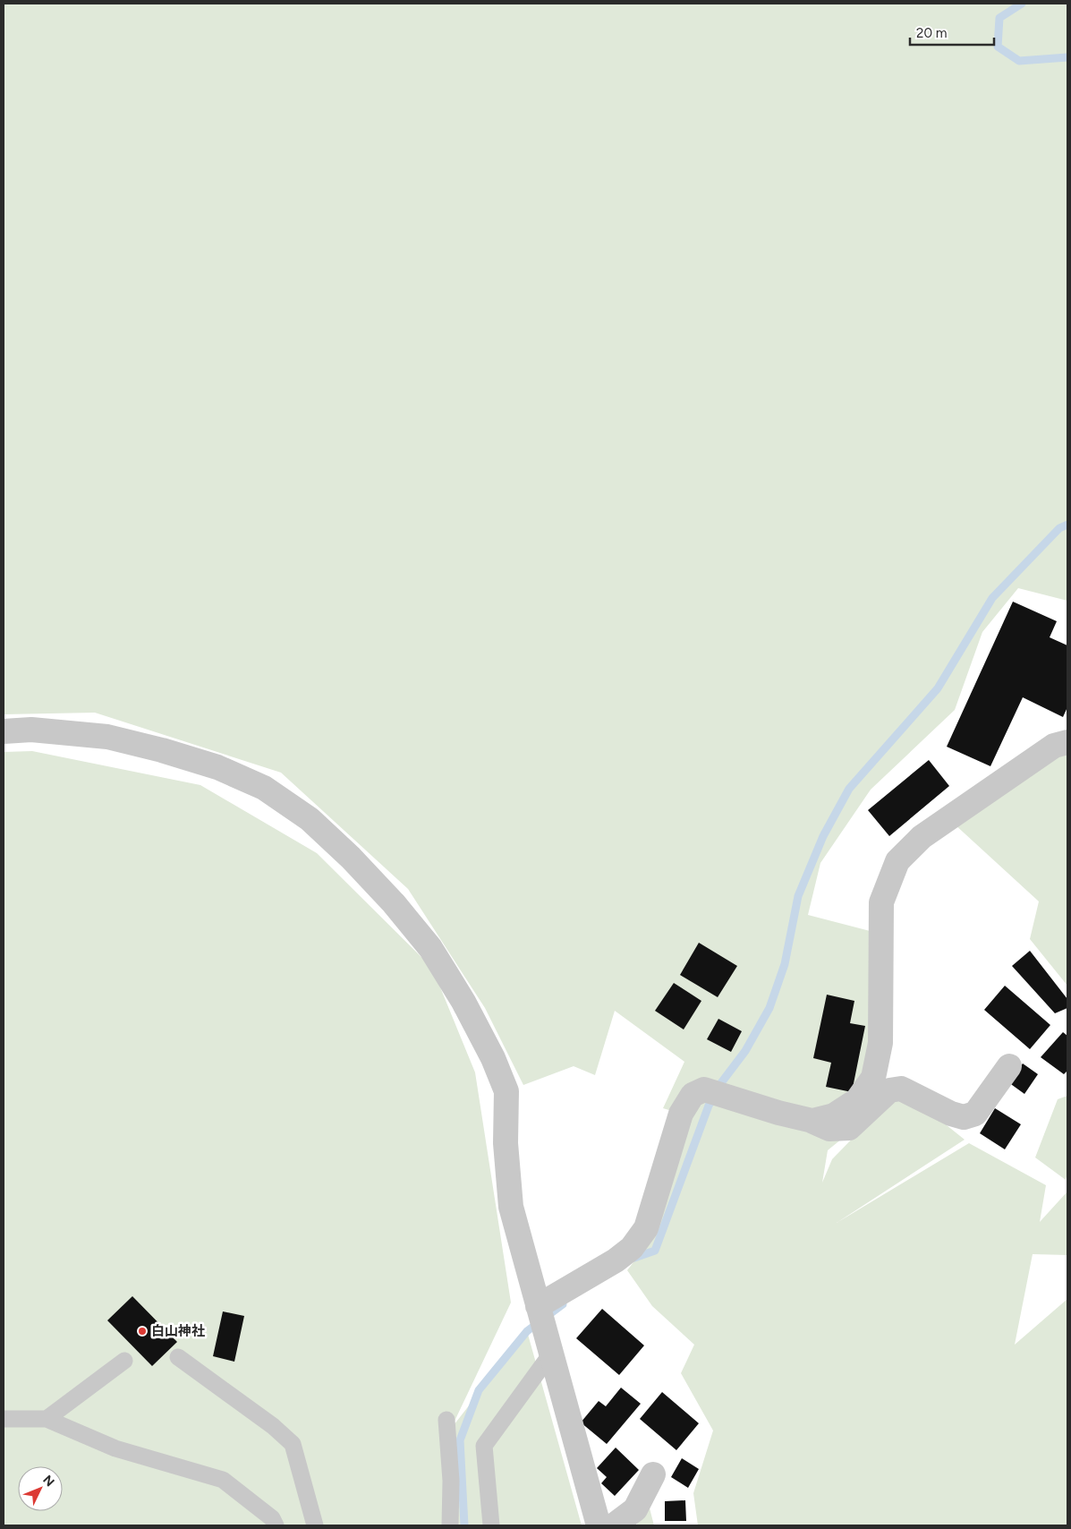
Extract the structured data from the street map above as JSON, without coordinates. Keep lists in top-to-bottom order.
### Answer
{
  "places": ["白山神社"],
  "scale_bar": "20 m",
  "north": "top right"
}
